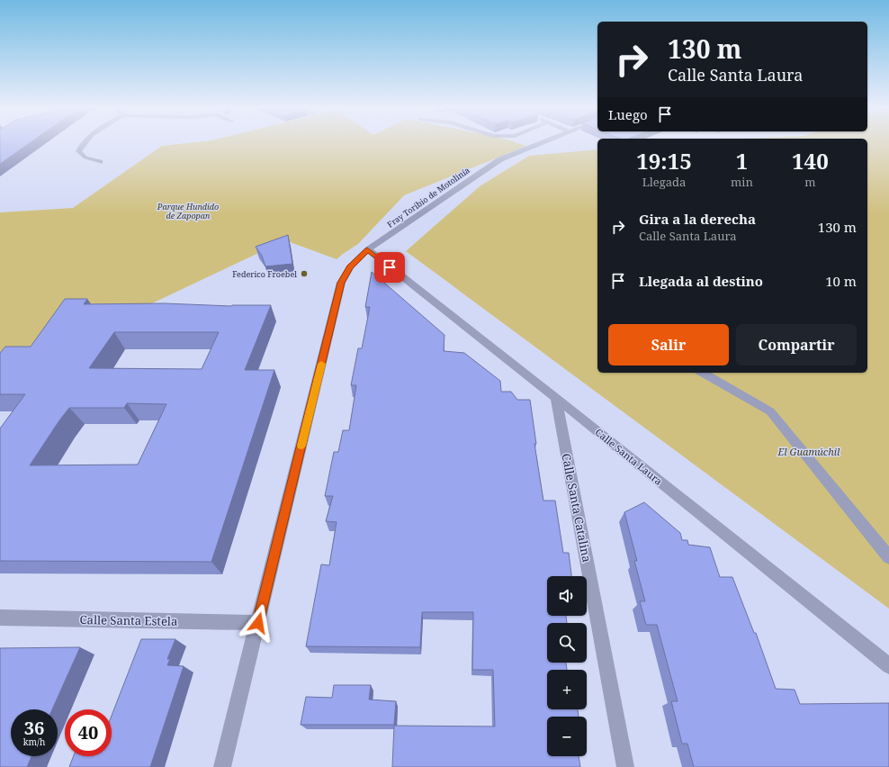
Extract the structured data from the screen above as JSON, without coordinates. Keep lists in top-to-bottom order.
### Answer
{
  "streets": {
    "street": [
      "Fray Toribio de Motolinía",
      "Calle Santa Laura",
      "Calle Santa Catalina",
      "Calle Santa Estela"
    ]
  },
  "crossings": [
    ["Fray Toribio de Motolinía", "Calle Santa Laura"],
    ["Fray Toribio de Motolinía", "Calle Santa Estela"],
    ["Calle Santa Laura", "Calle Santa Catalina"]
  ],
  "parks": ["Parque Hundido de Zapopan", "El Guamúchil"],
  "places": ["Federico Froebel"],
  "page": {
    "turn": ["130 m", "Calle Santa Laura"],
    "then": "Luego",
    "eta": [
      "19:15",
      "Llegada",
      "1",
      "min",
      "140",
      "m"
    ],
    "list": [
      {
        "name": "Gira a la derecha",
        "note": "Calle Santa Laura",
        "value": "130 m"
      },
      {
        "name": "Llegada al destino",
        "value": "10 m"
      }
    ],
    "buttons": ["Salir", "Compartir"],
    "map_buttons": ["+", "−"],
    "speed": "36 km/h",
    "limit": "40"
  }
}
